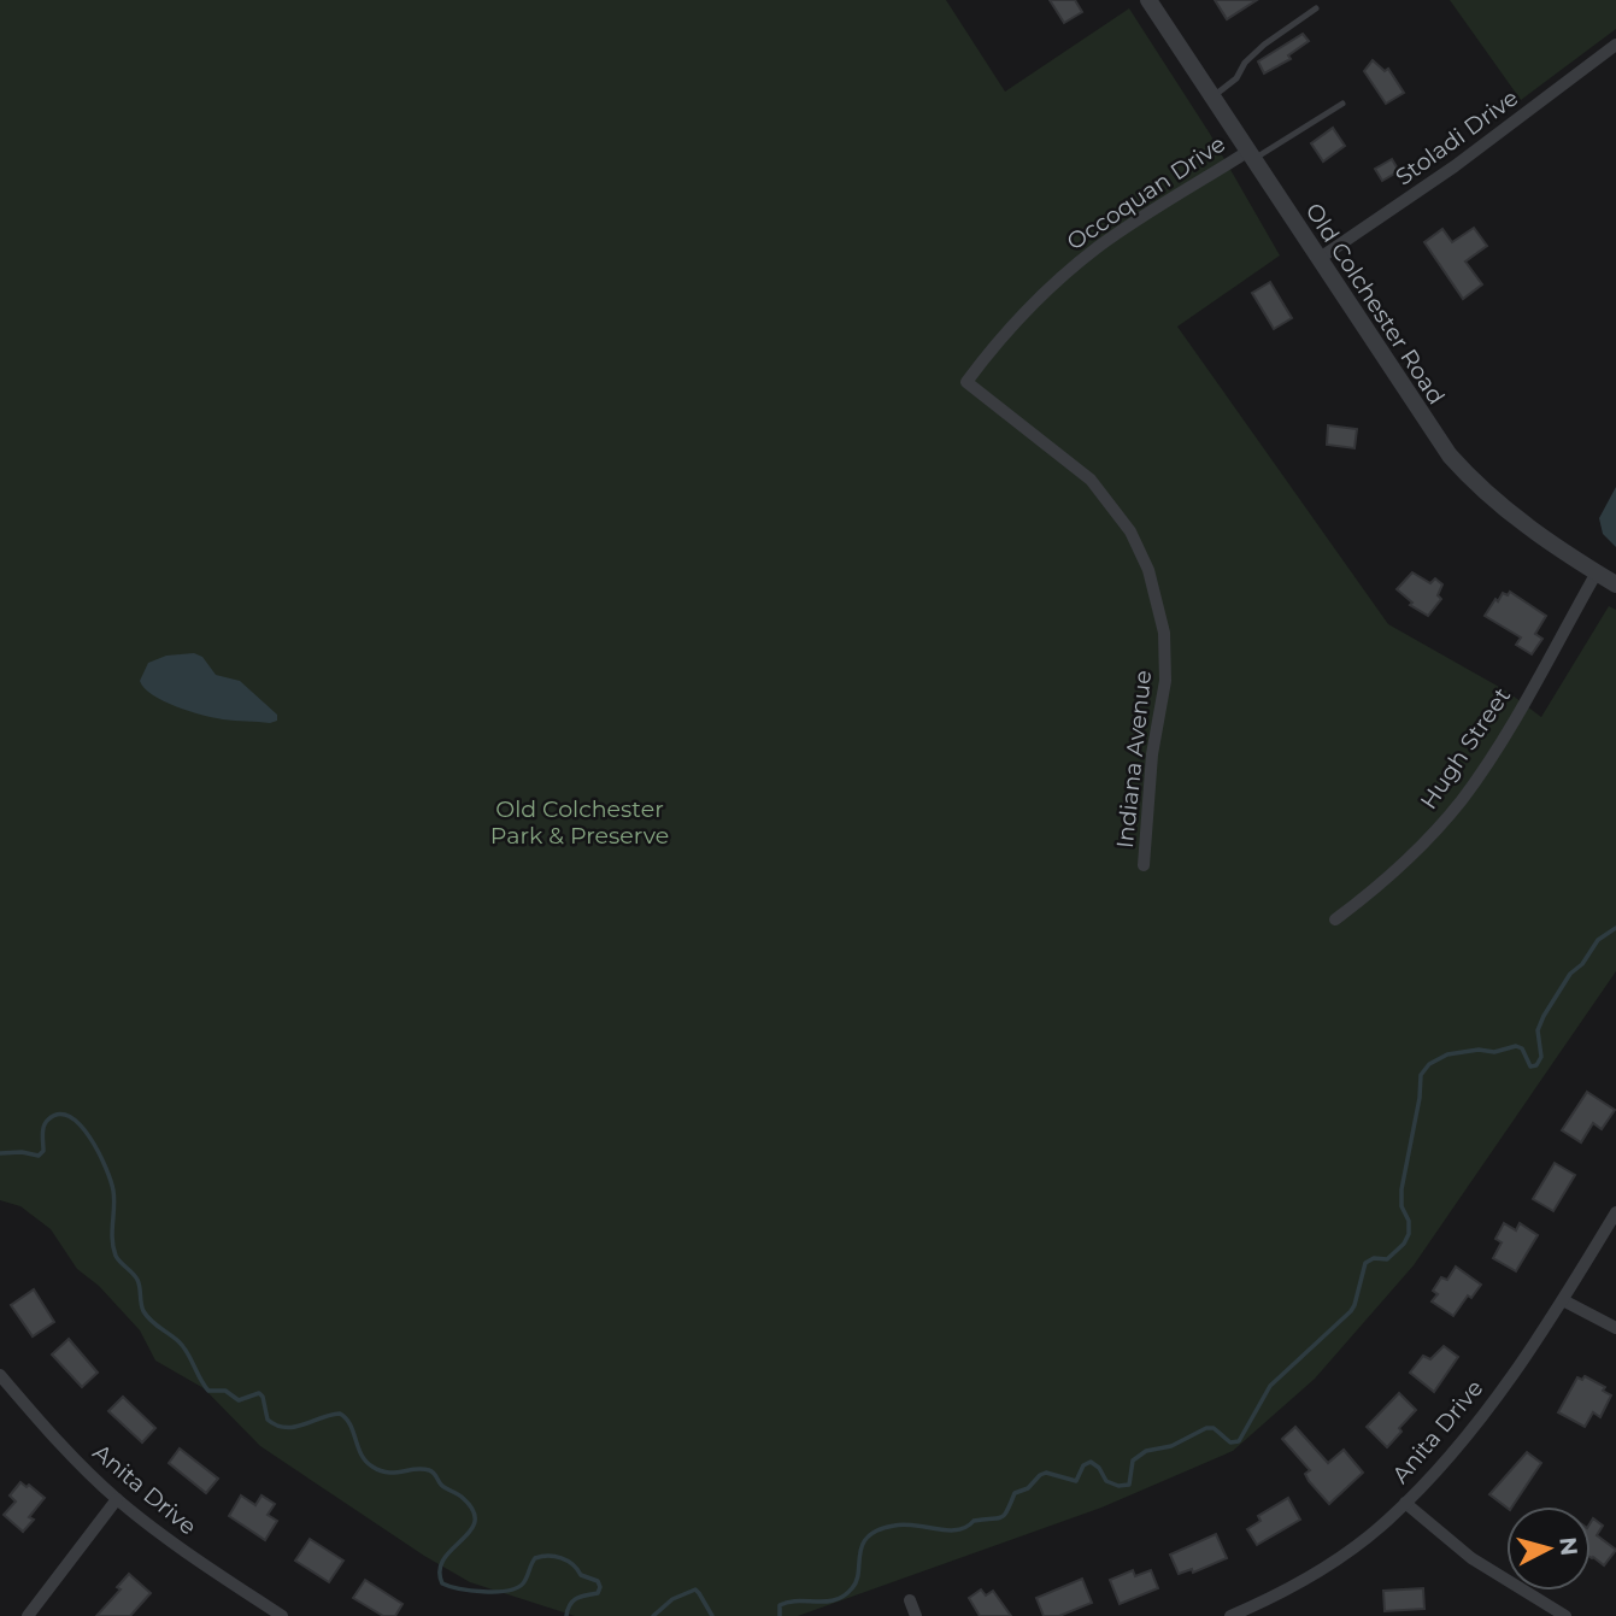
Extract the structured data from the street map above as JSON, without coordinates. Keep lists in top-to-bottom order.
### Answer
{
  "streets": {
    "street": [
      "Stoladi Drive",
      "Occoquan Drive",
      "Old Colchester Road",
      "Hugh Street",
      "Indiana Avenue",
      "Anita Drive"
    ]
  },
  "crossings": [
    ["Stoladi Drive", "Old Colchester Road"],
    ["Occoquan Drive", "Old Colchester Road"],
    ["Occoquan Drive", "Indiana Avenue"],
    ["Old Colchester Road", "Hugh Street"]
  ],
  "parks": ["Old Colchester Park & Preserve"],
  "north": "right"
}
